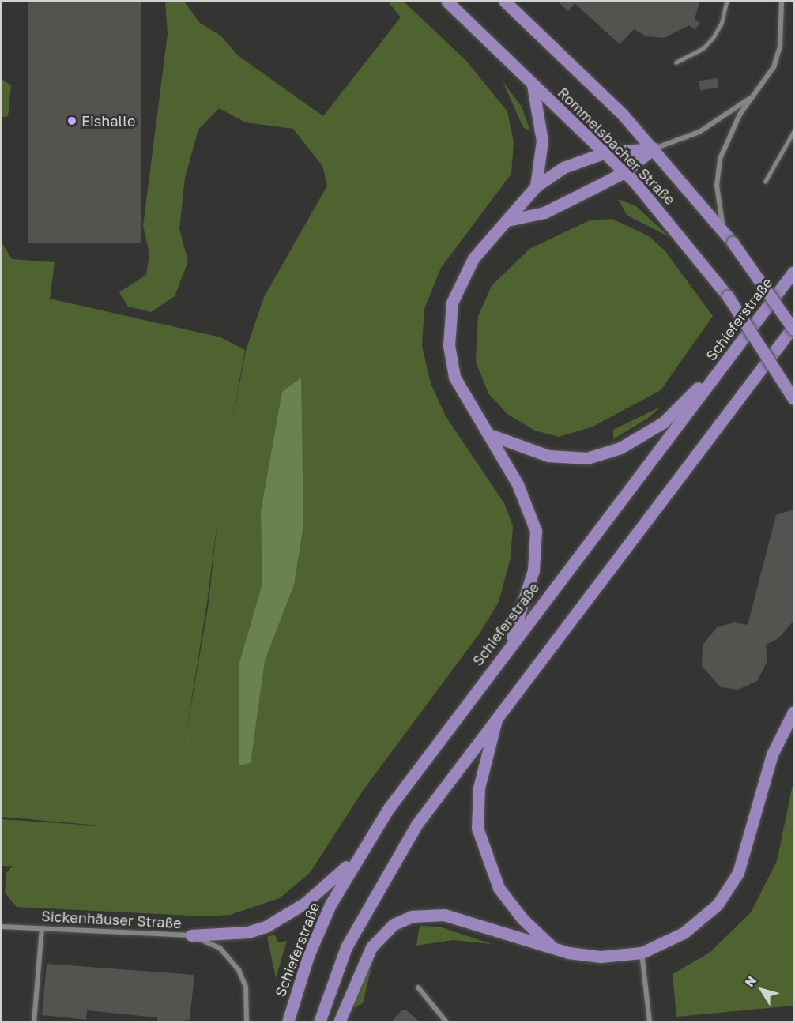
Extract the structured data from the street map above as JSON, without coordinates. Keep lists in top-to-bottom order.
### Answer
{
  "streets": {
    "main road": ["Rommelsbacher Straße", "Schieferstraße"],
    "street": ["Sickenhäuser Straße"]
  },
  "places": ["Eishalle"],
  "north": "top left"
}
